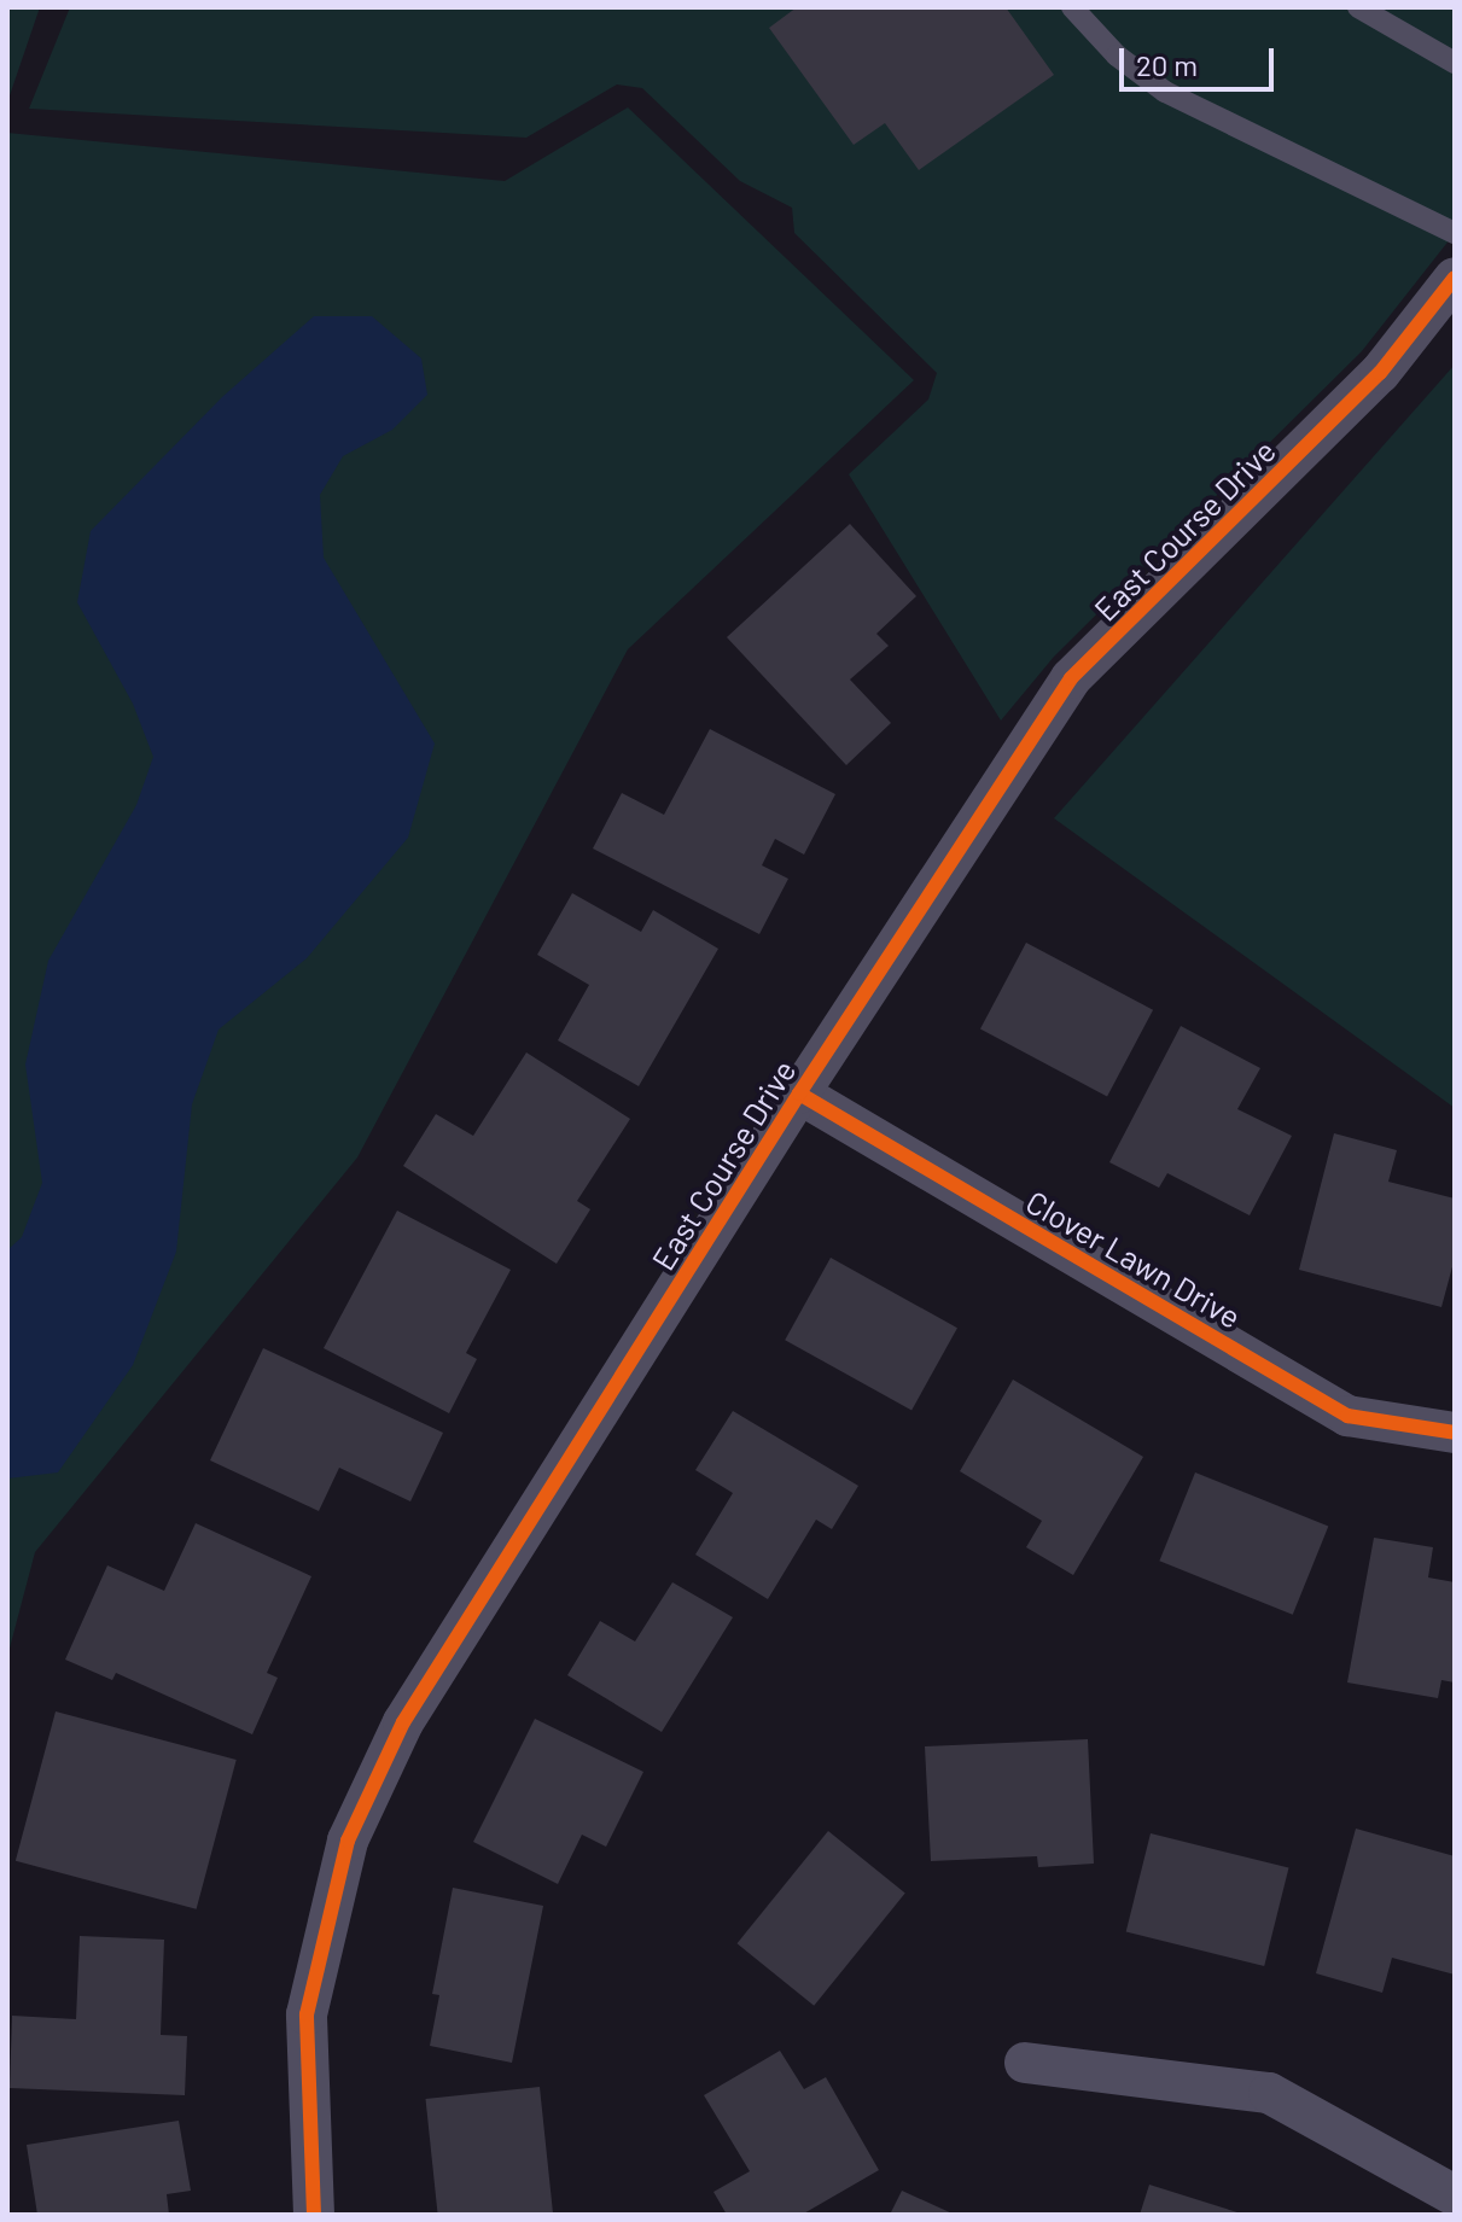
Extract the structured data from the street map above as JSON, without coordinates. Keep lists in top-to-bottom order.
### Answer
{
  "streets": {
    "street": ["East Course Drive", "Clover Lawn Drive"]
  },
  "crossings": [
    ["East Course Drive", "Clover Lawn Drive"]
  ],
  "scale_bar": "20 m"
}
